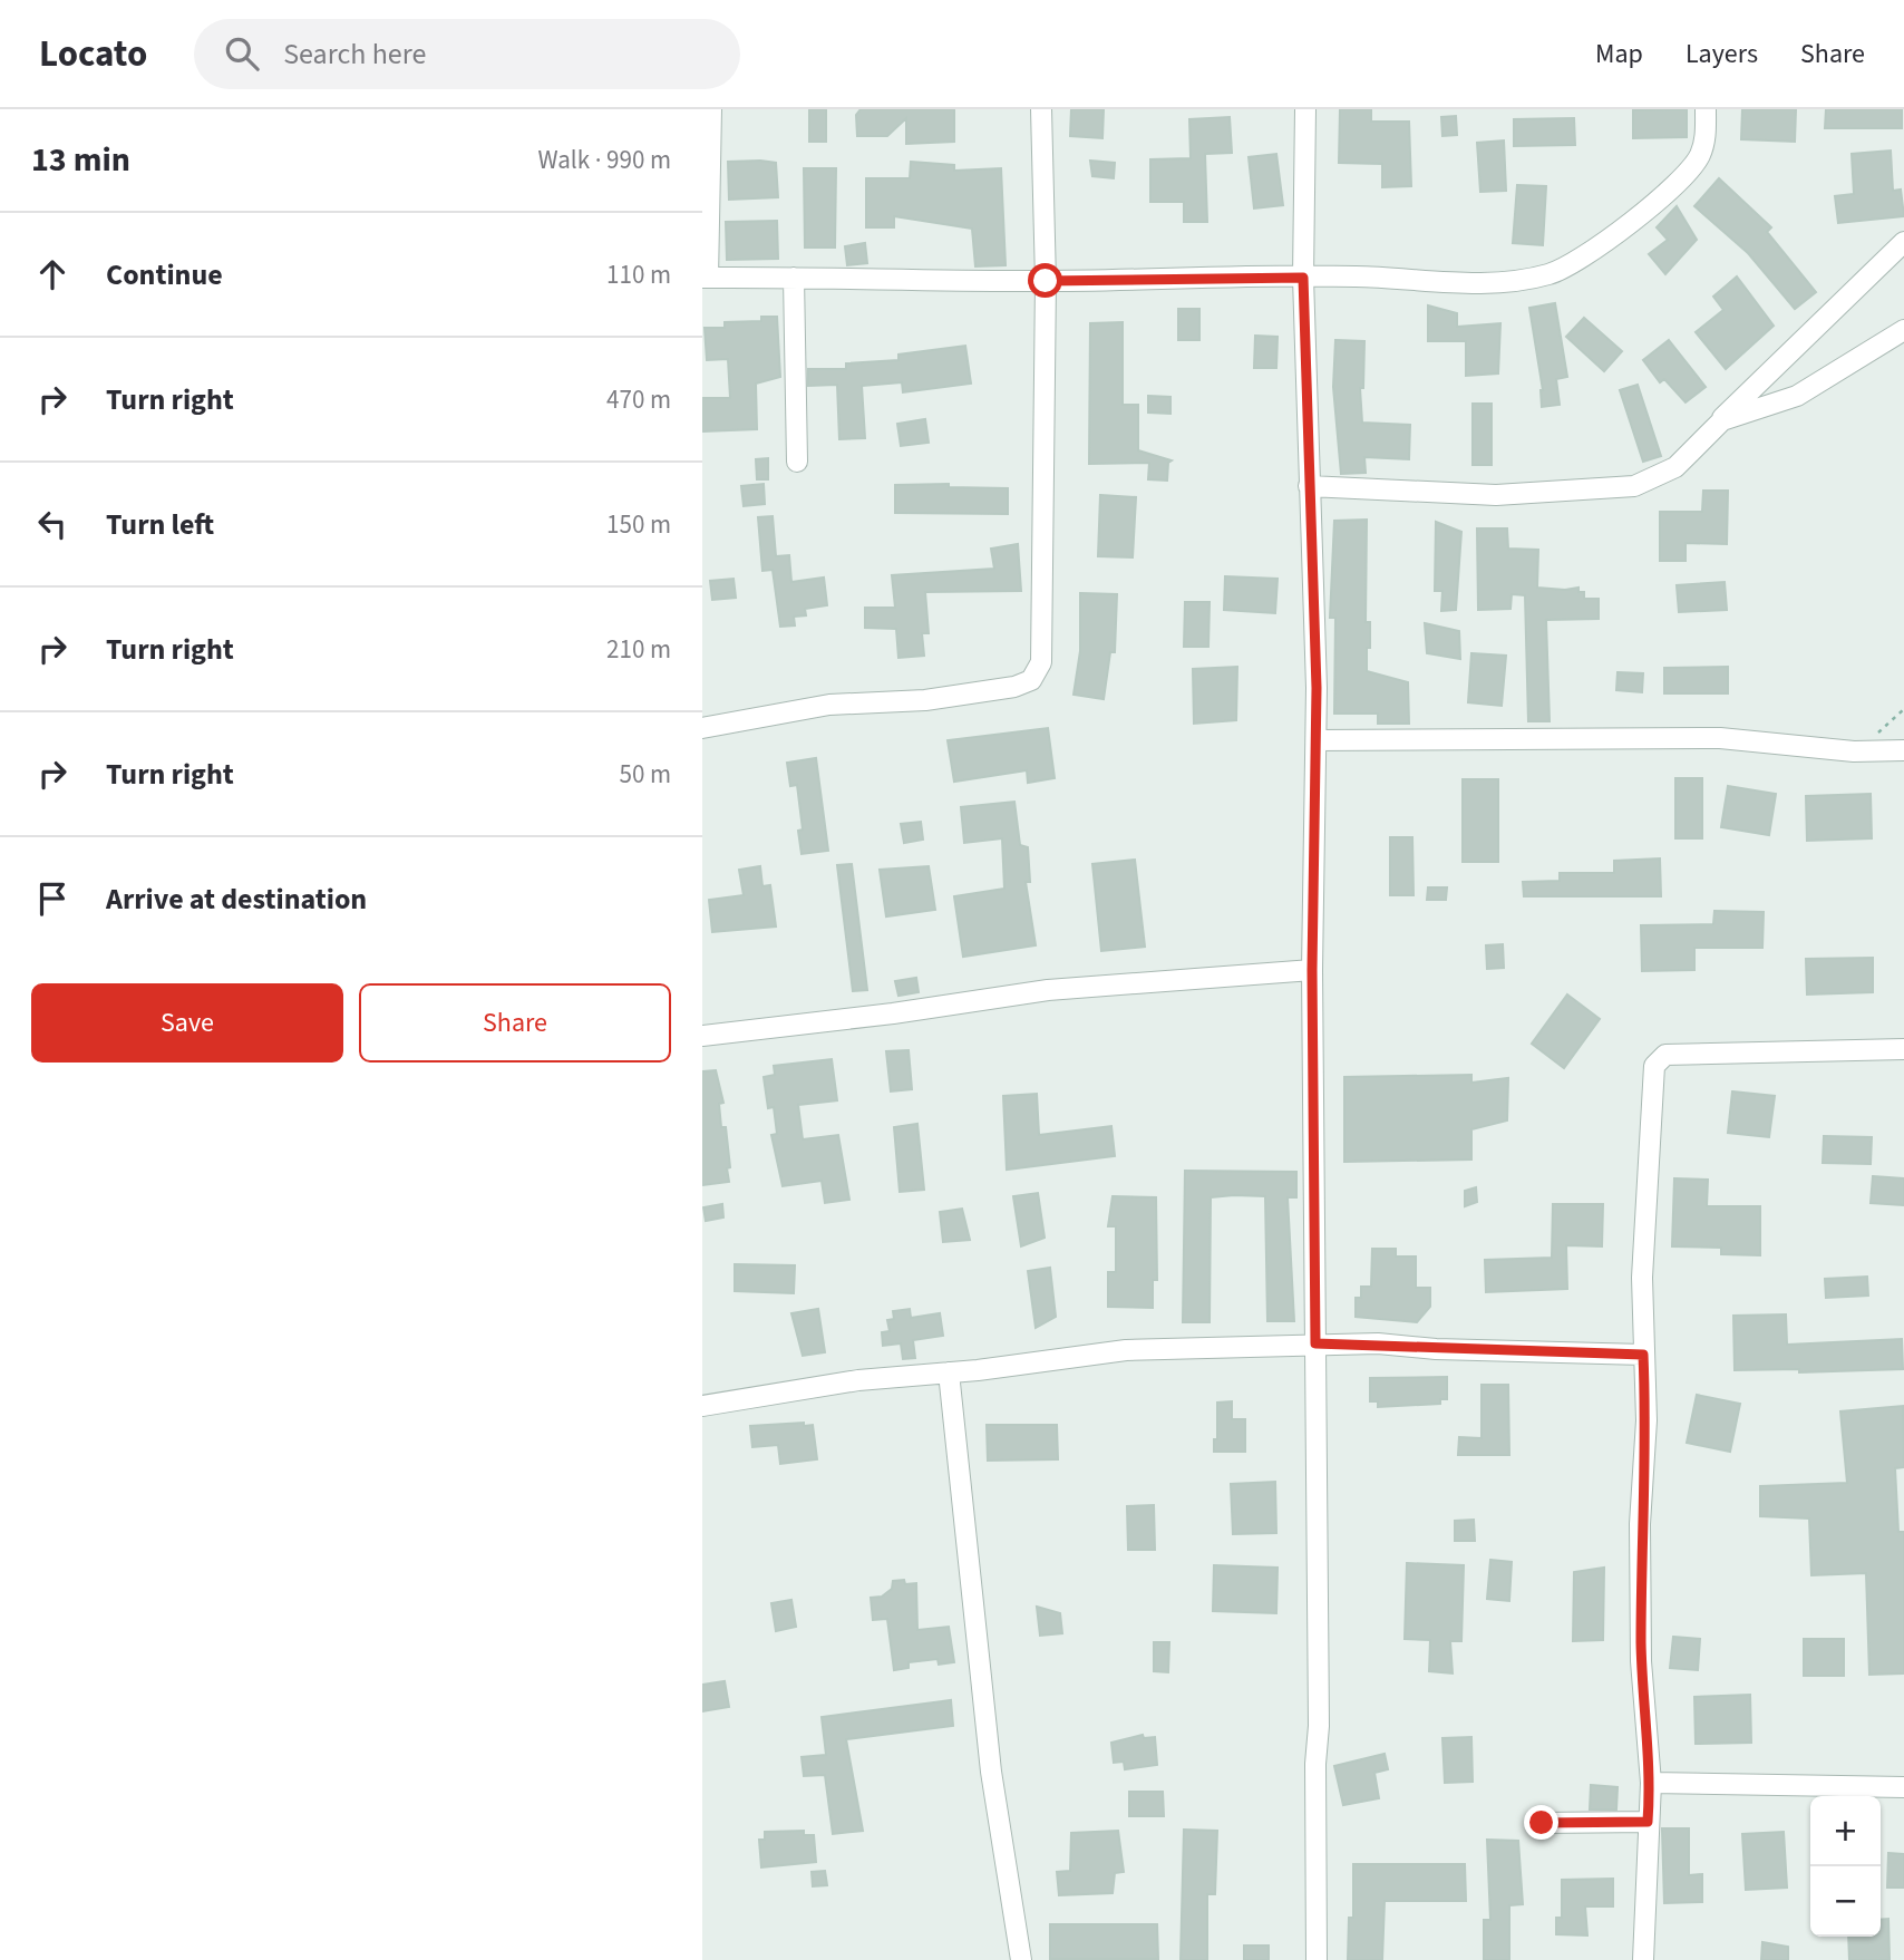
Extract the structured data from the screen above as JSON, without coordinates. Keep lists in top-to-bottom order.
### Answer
{
  "page": {
    "header": "Locato",
    "search": "Search here",
    "nav": ["Map", "Layers", "Share"],
    "heading": ["13 min", "Walk · 990 m"],
    "list": [
      ["Continue", "110 m"],
      ["Turn right", "470 m"],
      ["Turn left", "150 m"],
      ["Turn right", "210 m"],
      ["Turn right", "50 m"],
      "Arrive at destination"
    ],
    "buttons": ["Save", "Share"],
    "map_buttons": ["+", "−"]
  }
}
